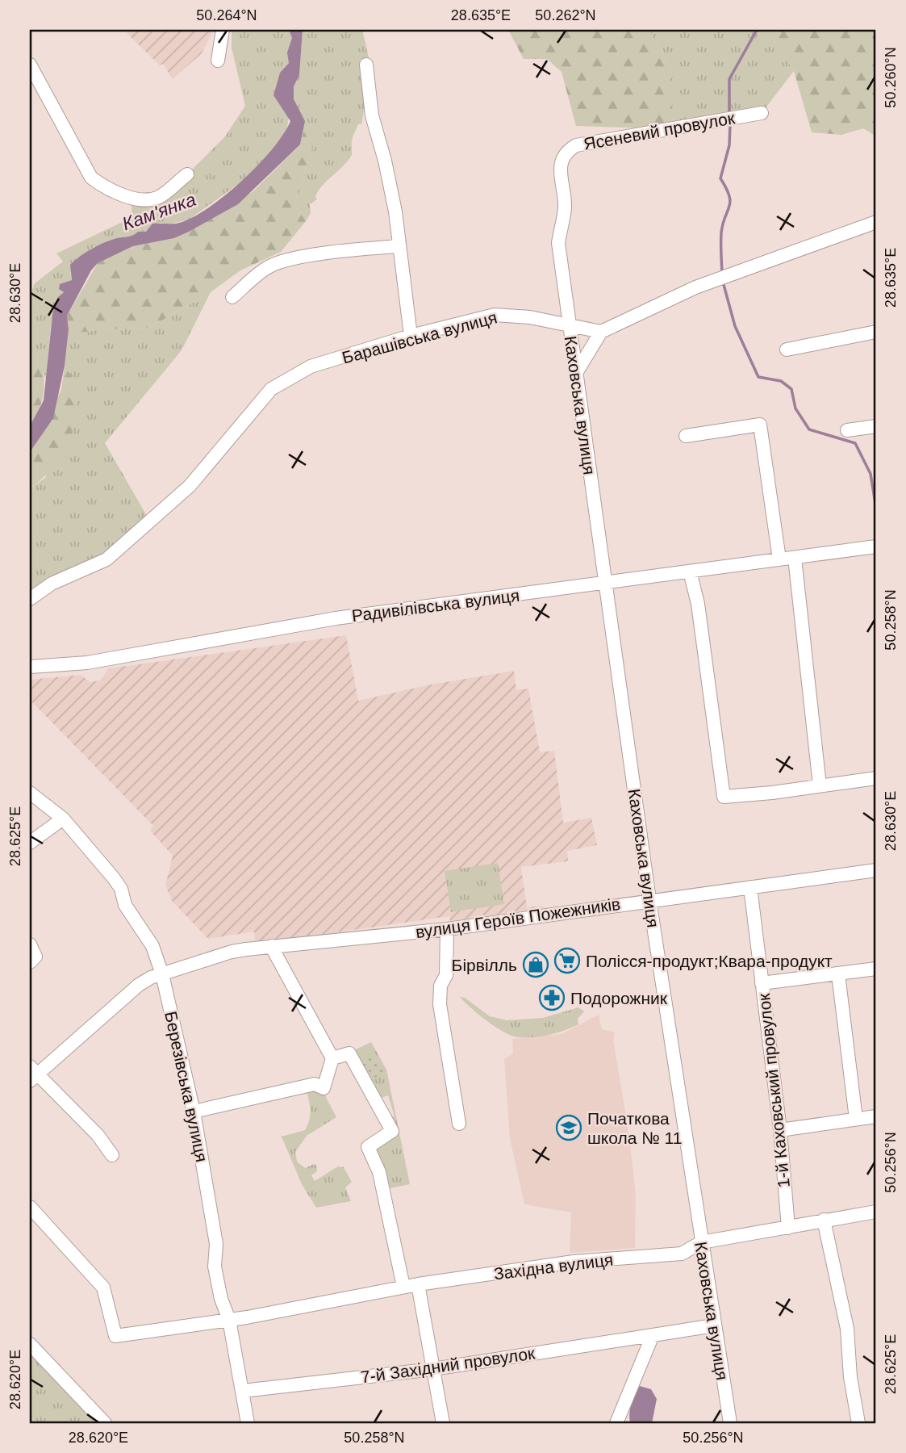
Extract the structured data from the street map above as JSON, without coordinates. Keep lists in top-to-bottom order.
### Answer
{
  "streets": {
    "street": [
      "Ясеневий провулок",
      "Барашівська вулиця",
      "Каховська вулиця",
      "Радивілівська вулиця",
      "вулиця Героїв Пожежників",
      "Березівська вулиця",
      "1-й Каховський провулок",
      "Західна вулиця",
      "7-й Західний провулок"
    ]
  },
  "crossings": [
    ["Ясеневий провулок", "Барашівська вулиця"],
    ["Ясеневий провулок", "Каховська вулиця"],
    ["Барашівська вулиця", "Каховська вулиця"],
    ["Каховська вулиця", "Радивілівська вулиця"],
    ["Каховська вулиця", "вулиця Героїв Пожежників"],
    ["Каховська вулиця", "Західна вулиця"],
    ["Каховська вулиця", "7-й Західний провулок"],
    ["вулиця Героїв Пожежників", "Березівська вулиця"],
    ["вулиця Героїв Пожежників", "1-й Каховський провулок"],
    ["Березівська вулиця", "Західна вулиця"],
    ["Березівська вулиця", "7-й Західний провулок"],
    ["1-й Каховський провулок", "Західна вулиця"]
  ],
  "water": ["Кам'янка"],
  "places": {
    "supermarket": ["Полісся-продукт;Квара-продукт"],
    "shop": ["Бірвілль"],
    "pharmacy": ["Подорожник"],
    "school or university": ["Початкова школа № 11"]
  },
  "coordinates": [
    "50.264°N",
    "28.635°E",
    "50.262°N",
    "50.260°N",
    "28.630°E",
    "50.258°N",
    "28.625°E",
    "50.256°N",
    "28.620°E"
  ]
}
